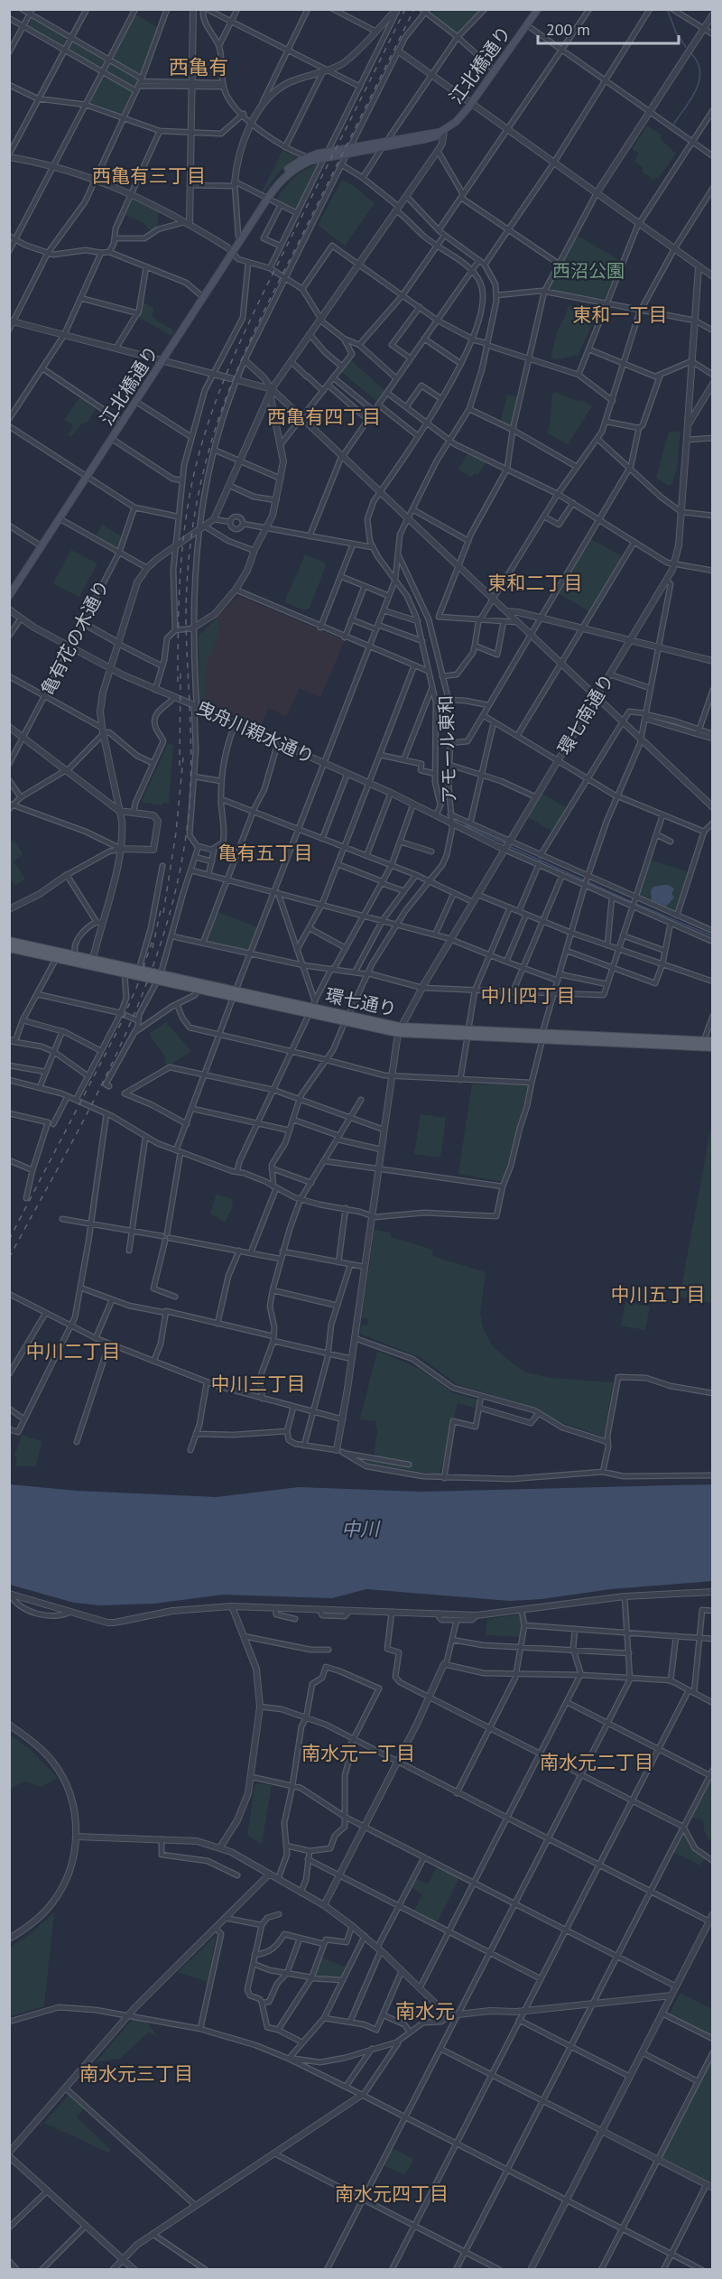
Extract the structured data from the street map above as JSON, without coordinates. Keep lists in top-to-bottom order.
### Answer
{
  "streets": {
    "main road": ["江北橋通り", "環七通り"],
    "street": [
      "亀有花の木通り",
      "環七南通り",
      "曳舟川親水通り",
      "アモール東和"
    ]
  },
  "crossings": [
    ["亀有花の木通り", "曳舟川親水通り"],
    ["環七南通り", "曳舟川親水通り"],
    ["環七南通り", "環七通り"],
    ["曳舟川親水通り", "アモール東和"],
    ["アモール東和", "環七通り"]
  ],
  "districts": [
    "西亀有",
    "西亀有三丁目",
    "東和一丁目",
    "西亀有四丁目",
    "東和二丁目",
    "亀有五丁目",
    "中川四丁目",
    "中川五丁目",
    "中川二丁目",
    "中川三丁目",
    "南水元一丁目",
    "南水元二丁目",
    "南水元",
    "南水元三丁目",
    "南水元四丁目"
  ],
  "water": ["中川"],
  "parks": ["西沼公園"],
  "scale_bar": "200 m"
}
